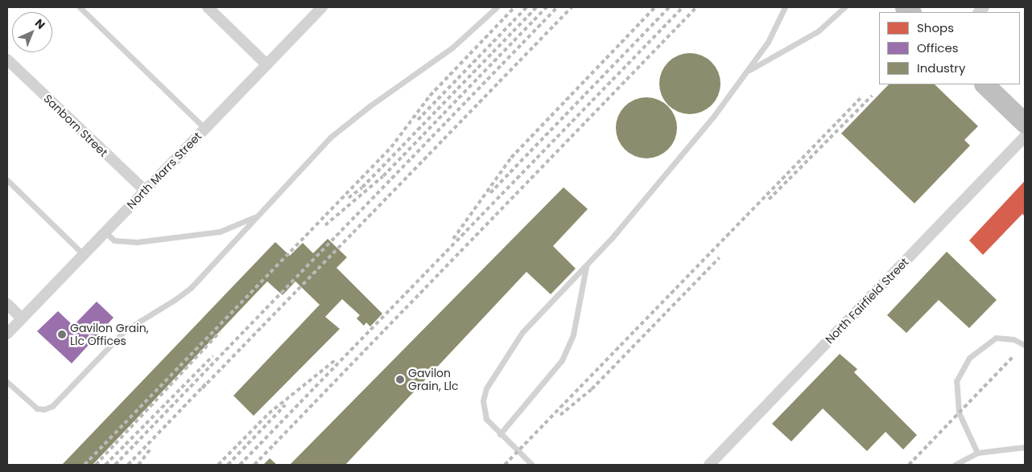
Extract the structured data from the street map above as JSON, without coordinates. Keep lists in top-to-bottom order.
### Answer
{
  "streets": {
    "street": ["Sanborn Street", "North Marrs Street", "North Fairfield Street"]
  },
  "crossings": [
    ["Sanborn Street", "North Marrs Street"]
  ],
  "places": ["Gavilon Grain, Llc Offices", "Gavilon Grain, Llc"],
  "legend": ["Shops", "Offices", "Industry"],
  "north": "top right"
}
